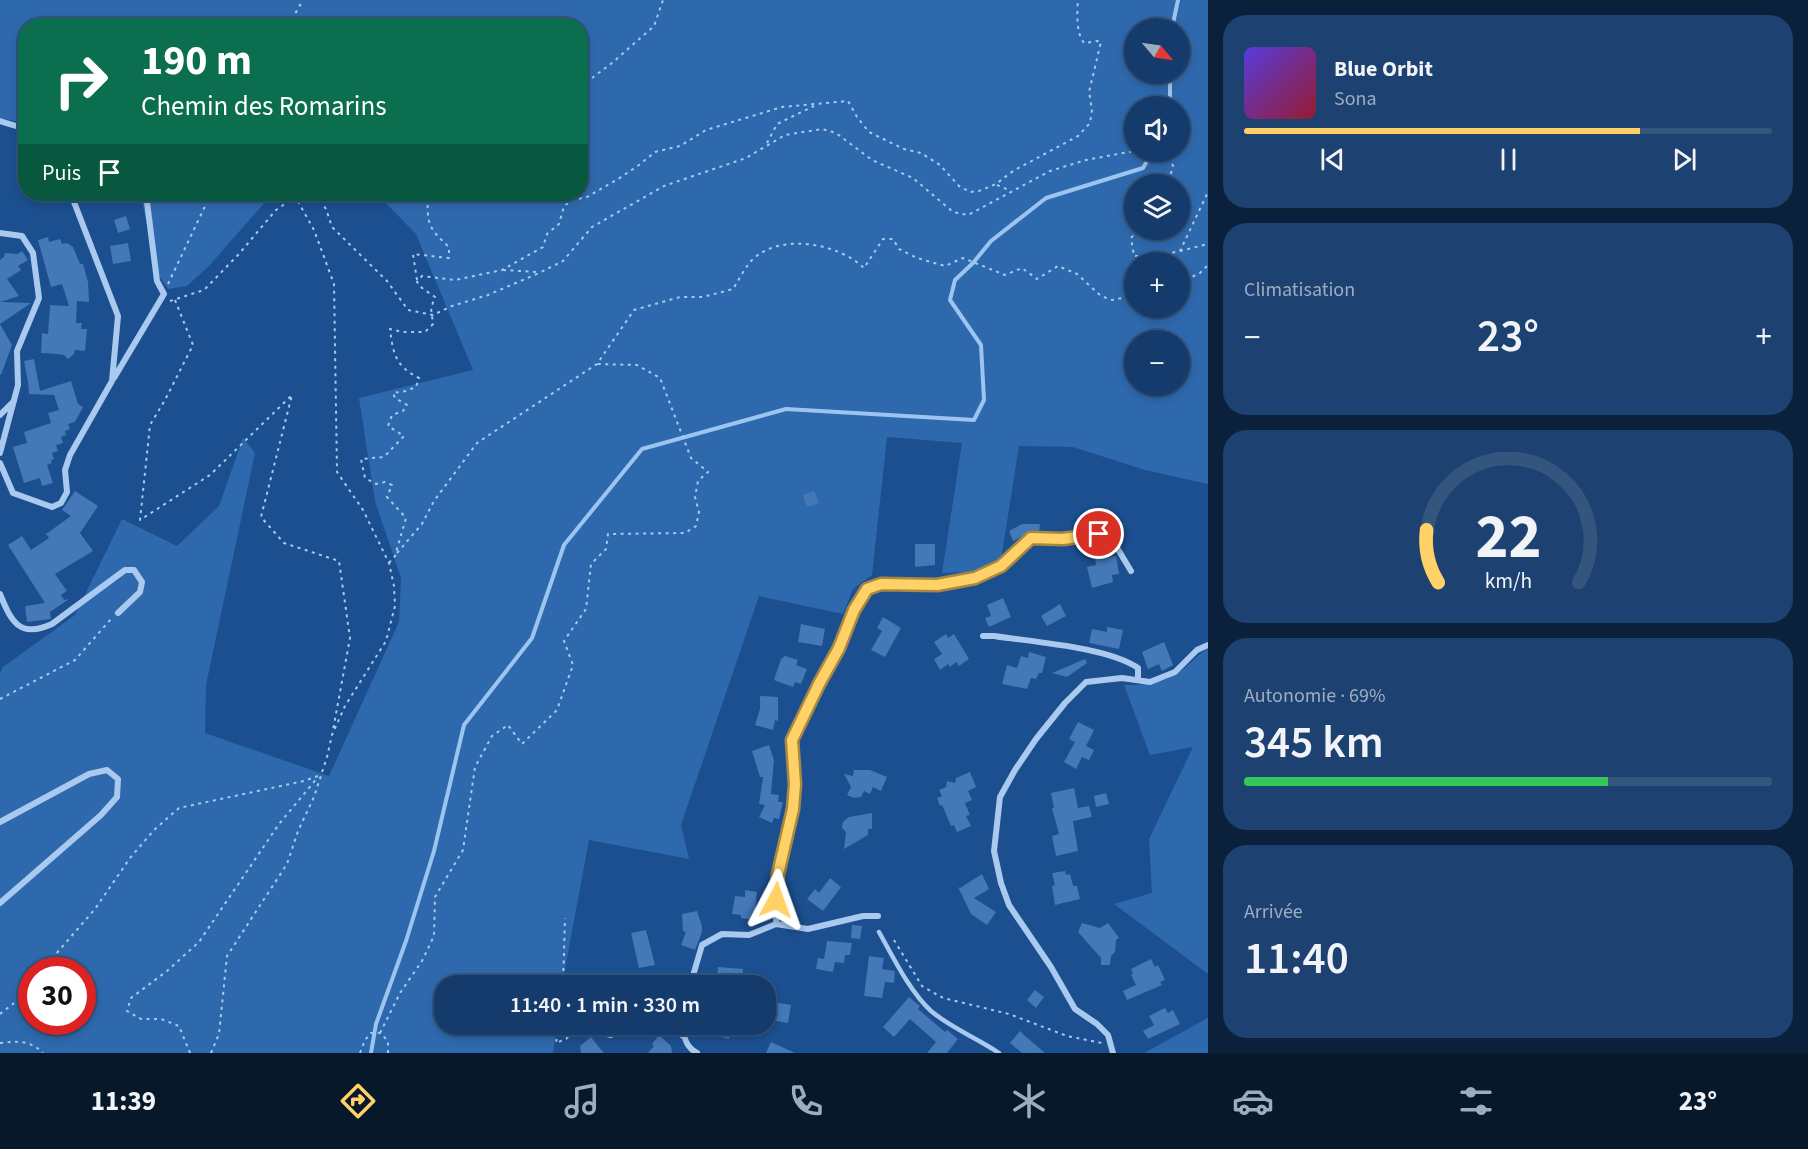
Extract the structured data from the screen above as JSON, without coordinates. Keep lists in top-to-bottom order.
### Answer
{
  "north": "bottom right",
  "page": {
    "map_buttons": ["+", "−"],
    "turn": ["190 m", "Chemin des Romarins"],
    "song": ["Blue Orbit", "Sona"],
    "then": "Puis",
    "tile": [
      "Climatisation",
      ["Autonomie · 69%", "345 km"],
      ["Arrivée", "11:40"]
    ],
    "heat": ["−", "23°", "+"],
    "limit": "30",
    "trip": "11:40 · 1 min · 330 m",
    "tabs": ["11:39", "23°"],
    "gauge": ["22", "km/h"]
  }
}
